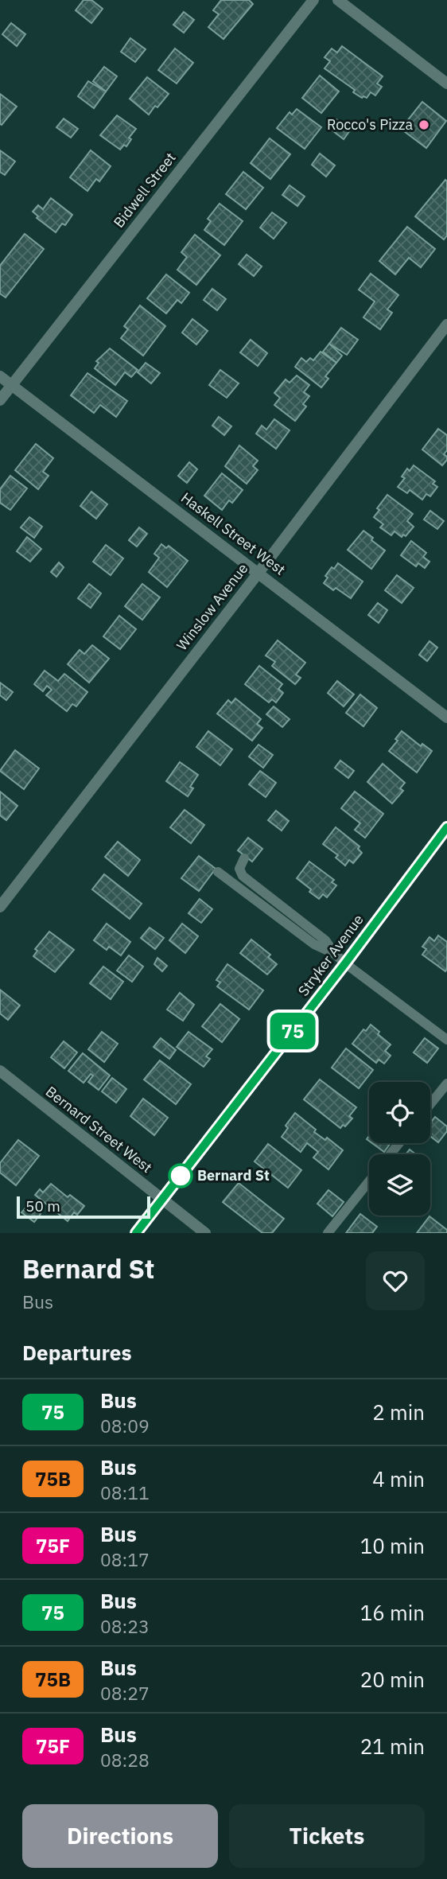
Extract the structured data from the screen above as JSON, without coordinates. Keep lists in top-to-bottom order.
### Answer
{
  "streets": {
    "street": [
      "Bidwell Street",
      "Haskell Street West",
      "Winslow Avenue",
      "Stryker Avenue",
      "Bernard Street West"
    ]
  },
  "crossings": [
    ["Bidwell Street", "Haskell Street West"],
    ["Haskell Street West", "Winslow Avenue"],
    ["Stryker Avenue", "Bernard Street West"]
  ],
  "places": ["Rocco's Pizza", "Bernard St"],
  "lines": ["bus line 75"],
  "scale_bar": "50 m",
  "page": {
    "on_map": "75",
    "scale": "50 m",
    "heading": [
      ["Bernard St", "Bus"],
      "Departures"
    ],
    "list": [
      {
        "mark": "75",
        "name": "Bus",
        "note": "08:09",
        "value": "2 min"
      },
      {
        "mark": "75B",
        "name": "Bus",
        "note": "08:11",
        "value": "4 min"
      },
      {
        "mark": "75F",
        "name": "Bus",
        "note": "08:17",
        "value": "10 min"
      },
      {
        "mark": "75",
        "name": "Bus",
        "note": "08:23",
        "value": "16 min"
      },
      {
        "mark": "75B",
        "name": "Bus",
        "note": "08:27",
        "value": "20 min"
      },
      {
        "mark": "75F",
        "name": "Bus",
        "note": "08:28",
        "value": "21 min"
      }
    ],
    "buttons": ["Directions", "Tickets"]
  }
}
